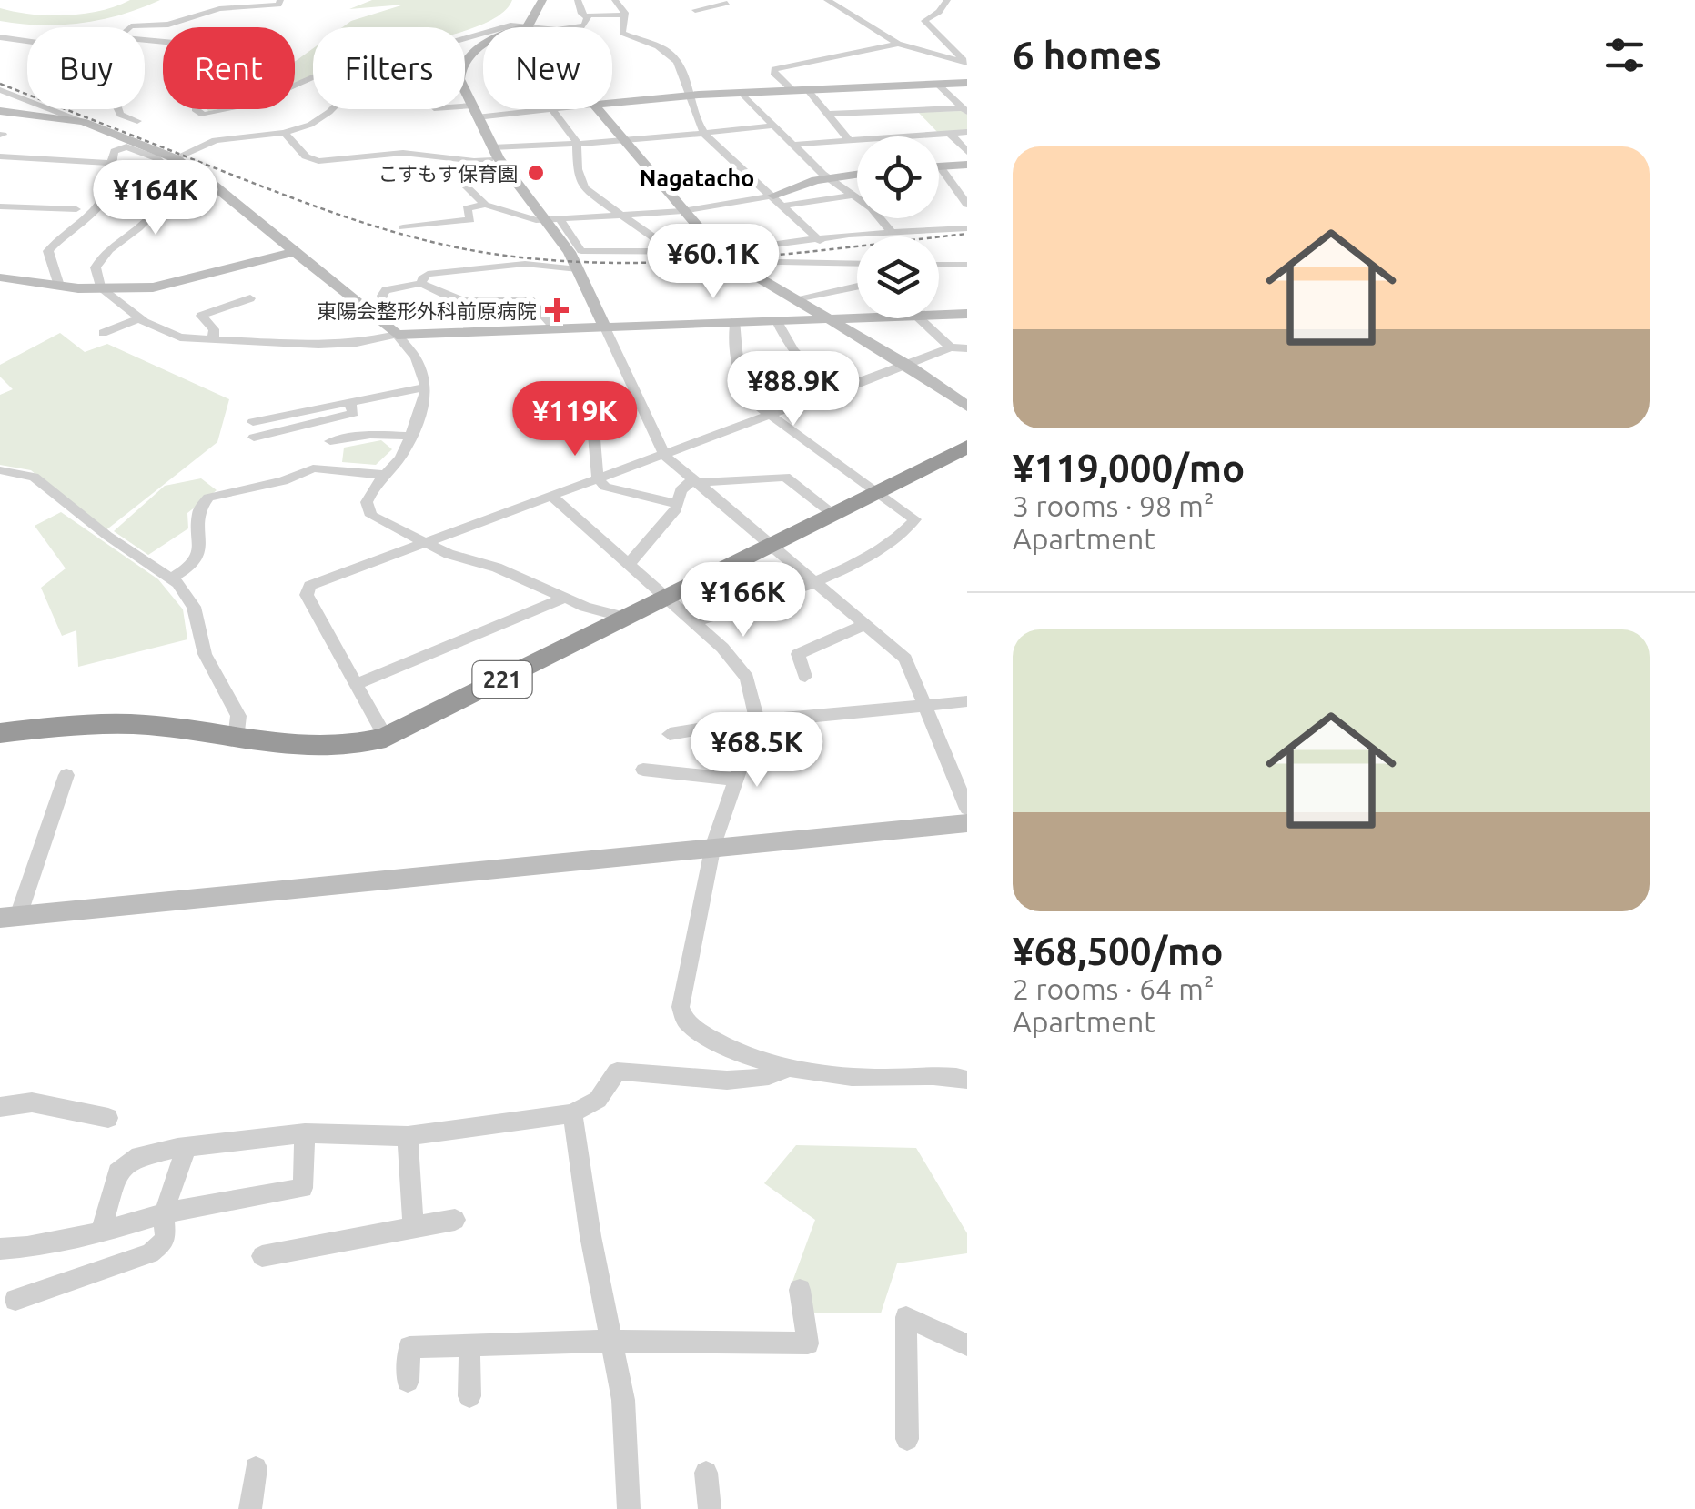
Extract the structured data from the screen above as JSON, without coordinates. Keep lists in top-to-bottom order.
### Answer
{
  "streets": {
    "highway": ["221"]
  },
  "districts": ["Nagatacho"],
  "places": {
    "other": ["こすもす保育園"],
    "health": ["東陽会整形外科前原病院"]
  },
  "page": {
    "heading": "6 homes",
    "chip": [
      "Buy",
      "Rent",
      "Filters",
      "New"
    ],
    "list": [
      {
        "name": "¥119,000/mo",
        "note": "3 rooms · 98 m² · Apartment"
      },
      {
        "name": "¥68,500/mo",
        "note": "2 rooms · 64 m² · Apartment"
      }
    ],
    "price": [
      "¥164K",
      "¥60.1K",
      "¥88.9K",
      "¥119K",
      "¥166K",
      "¥68.5K"
    ]
  }
}
